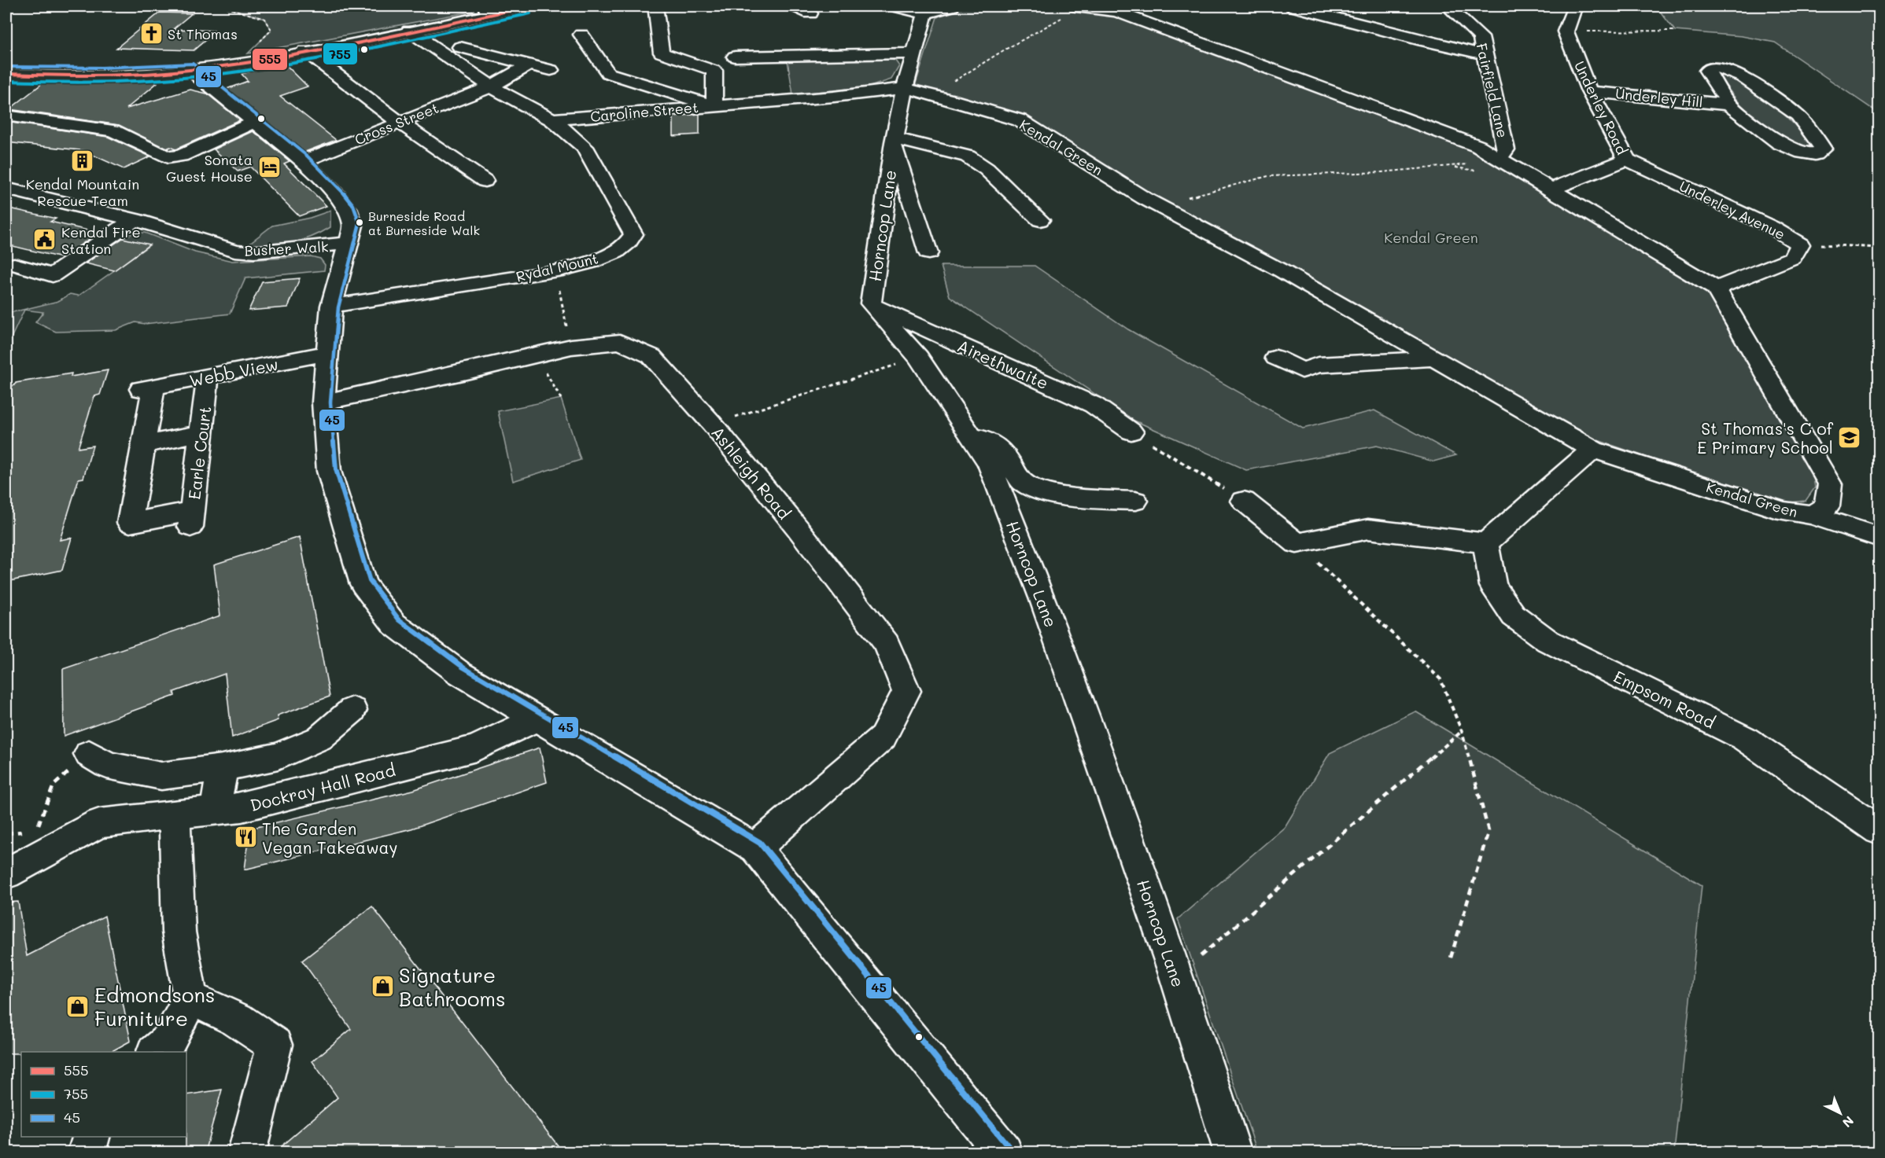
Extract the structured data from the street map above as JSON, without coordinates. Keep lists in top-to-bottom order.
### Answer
{
  "streets": {
    "main road": [
      "Fairfield Lane",
      "Underley Hill",
      "Underley Road",
      "Caroline Street",
      "Cross Street",
      "Kendal Green",
      "Underley Avenue",
      "Horncop Lane",
      "Busher Walk",
      "Rydal Mount",
      "Airethwaite",
      "Webb View",
      "Earle Court",
      "Ashleigh Road",
      "Empsom Road",
      "Dockray Hall Road"
    ]
  },
  "crossings": [
    ["Fairfield Lane", "Kendal Green"],
    ["Underley Hill", "Underley Road"],
    ["Underley Road", "Kendal Green"],
    ["Underley Road", "Underley Avenue"],
    ["Caroline Street", "Kendal Green"],
    ["Caroline Street", "Horncop Lane"],
    ["Caroline Street", "Rydal Mount"],
    ["Kendal Green", "Underley Avenue"],
    ["Kendal Green", "Horncop Lane"],
    ["Horncop Lane", "Airethwaite"],
    ["Webb View", "Earle Court"]
  ],
  "parks": ["Kendal Green"],
  "places": {
    "church": ["St Thomas"],
    "building": ["Kendal Mountain Rescue Team"],
    "hotel": ["Sonata Guest House"],
    "other": ["Burneside Road at Burneside Walk"],
    "public building": ["Kendal Fire Station"],
    "school or university": ["St Thomas's C of E Primary School"],
    "restaurant": ["The Garden Vegan Takeaway"],
    "shop": ["Signature Bathrooms", "Edmondsons Furniture"]
  },
  "lines": ["transit line 555", "transit line 755", "transit line 45"],
  "legend": ["555", "755", "45"],
  "north": "bottom right"
}
